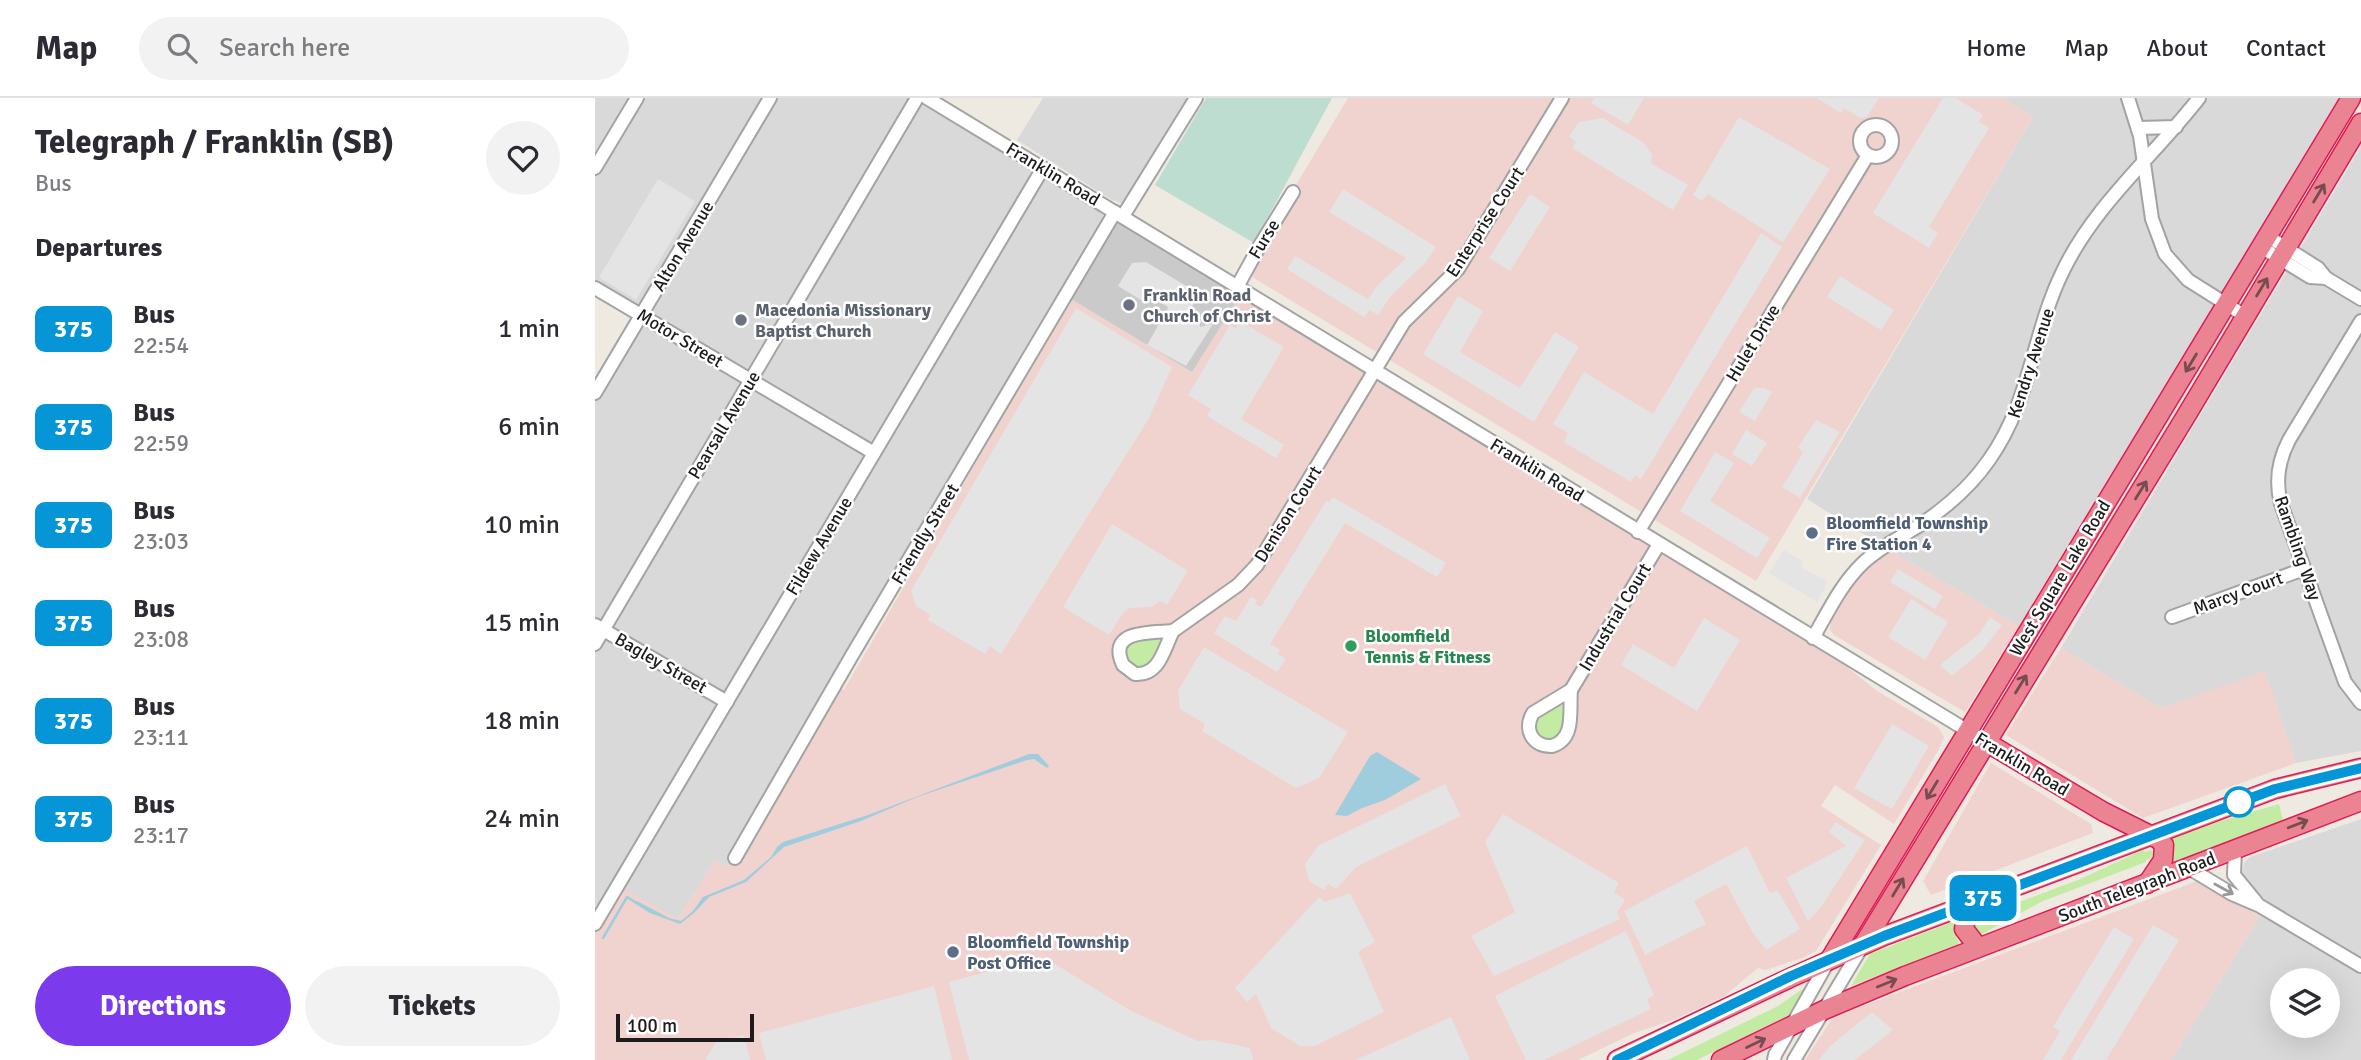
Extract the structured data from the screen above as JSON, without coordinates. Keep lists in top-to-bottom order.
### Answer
{
  "streets": {
    "highway": ["Franklin Road", "West Square Lake Road", "South Telegraph Road"],
    "street": [
      "Enterprise Court",
      "Furse",
      "Alton Avenue",
      "Motor Street",
      "Hulet Drive",
      "Kendry Avenue",
      "Pearsall Avenue",
      "Denison Court",
      "Friendly Street",
      "Fildew Avenue",
      "Rambling Way",
      "Marcy Court",
      "Industrial Court",
      "Bagley Street"
    ]
  },
  "crossings": [
    ["Franklin Road", "Enterprise Court"],
    ["Franklin Road", "Furse"],
    ["Franklin Road", "Hulet Drive"],
    ["Franklin Road", "Kendry Avenue"],
    ["Franklin Road", "Denison Court"],
    ["Franklin Road", "Friendly Street"],
    ["Franklin Road", "Fildew Avenue"],
    ["Franklin Road", "West Square Lake Road"],
    ["Franklin Road", "Industrial Court"],
    ["Enterprise Court", "Denison Court"],
    ["Alton Avenue", "Motor Street"],
    ["Motor Street", "Pearsall Avenue"],
    ["Motor Street", "Fildew Avenue"],
    ["Pearsall Avenue", "Bagley Street"],
    ["Fildew Avenue", "Bagley Street"],
    ["Rambling Way", "Marcy Court"],
    ["West Square Lake Road", "South Telegraph Road"]
  ],
  "places": [
    "Franklin Road Church of Christ",
    "Macedonia Missionary Baptist Church",
    "Bloomfield Township Fire Station 4",
    "Bloomfield Tennis & Fitness",
    "Bloomfield Township Post Office"
  ],
  "lines": ["bus line 375"],
  "scale_bar": "100 m",
  "page": {
    "header": "Map",
    "search": "Search here",
    "nav": [
      "Home",
      "Map",
      "About",
      "Contact"
    ],
    "heading": [
      ["Telegraph / Franklin (SB)", "Bus"],
      "Departures"
    ],
    "on_map": "375",
    "list": [
      {
        "mark": "375",
        "name": "Bus",
        "note": "22:54",
        "value": "1 min"
      },
      {
        "mark": "375",
        "name": "Bus",
        "note": "22:59",
        "value": "6 min"
      },
      {
        "mark": "375",
        "name": "Bus",
        "note": "23:03",
        "value": "10 min"
      },
      {
        "mark": "375",
        "name": "Bus",
        "note": "23:08",
        "value": "15 min"
      },
      {
        "mark": "375",
        "name": "Bus",
        "note": "23:11",
        "value": "18 min"
      },
      {
        "mark": "375",
        "name": "Bus",
        "note": "23:17",
        "value": "24 min"
      }
    ],
    "buttons": ["Directions", "Tickets"],
    "scale": "100 m"
  }
}
